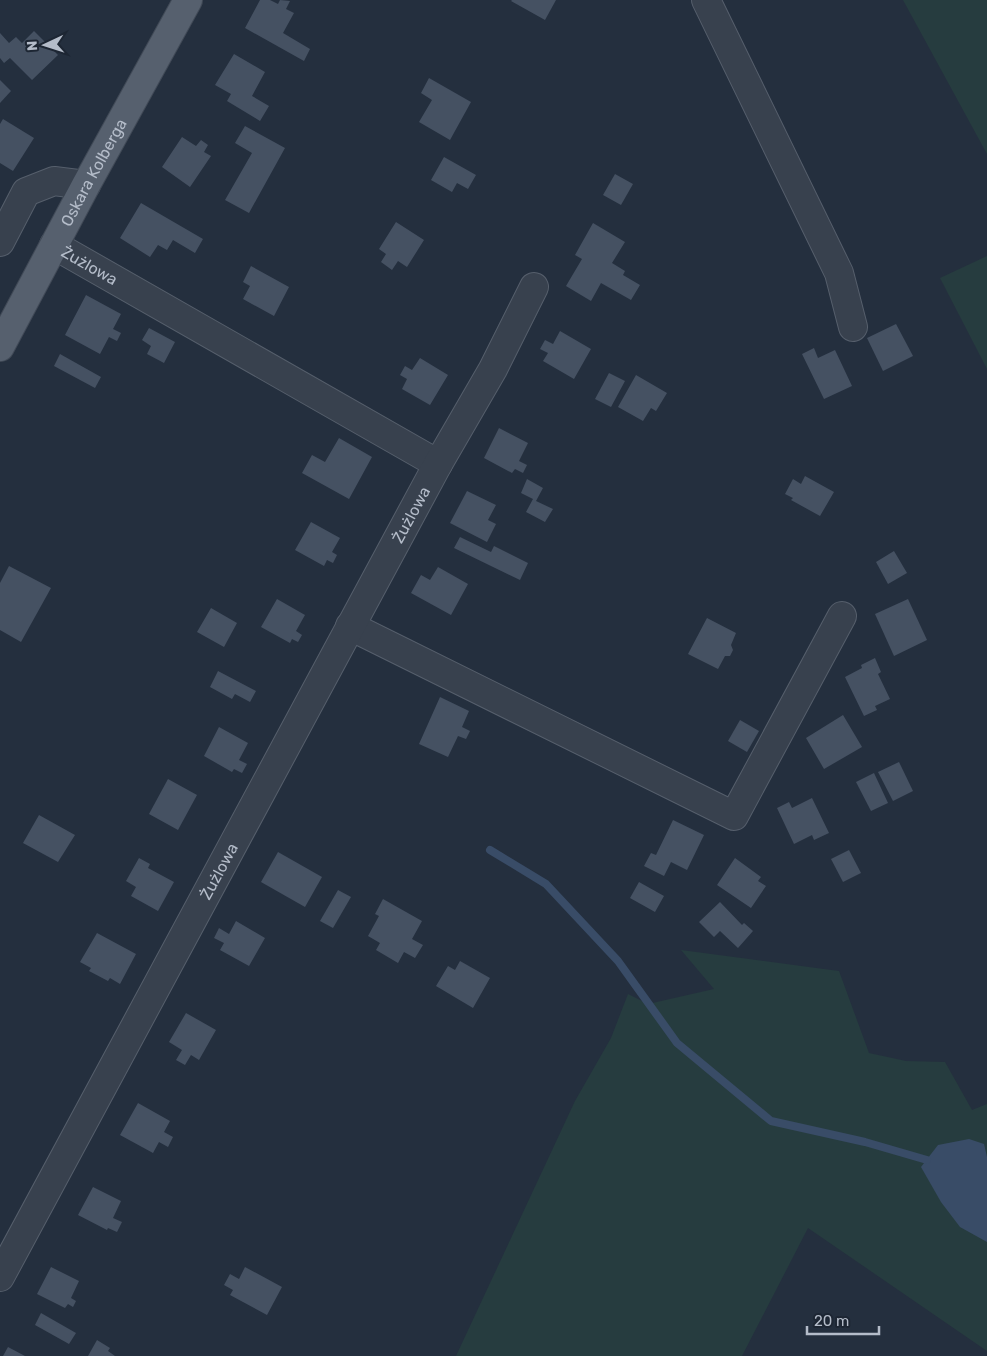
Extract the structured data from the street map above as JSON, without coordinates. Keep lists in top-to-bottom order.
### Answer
{
  "streets": {
    "main road": ["Oskara Kolberga"],
    "street": ["Żużlowa"]
  },
  "crossings": [
    ["Oskara Kolberga", "Żużlowa"]
  ],
  "scale_bar": "20 m",
  "north": "left"
}
